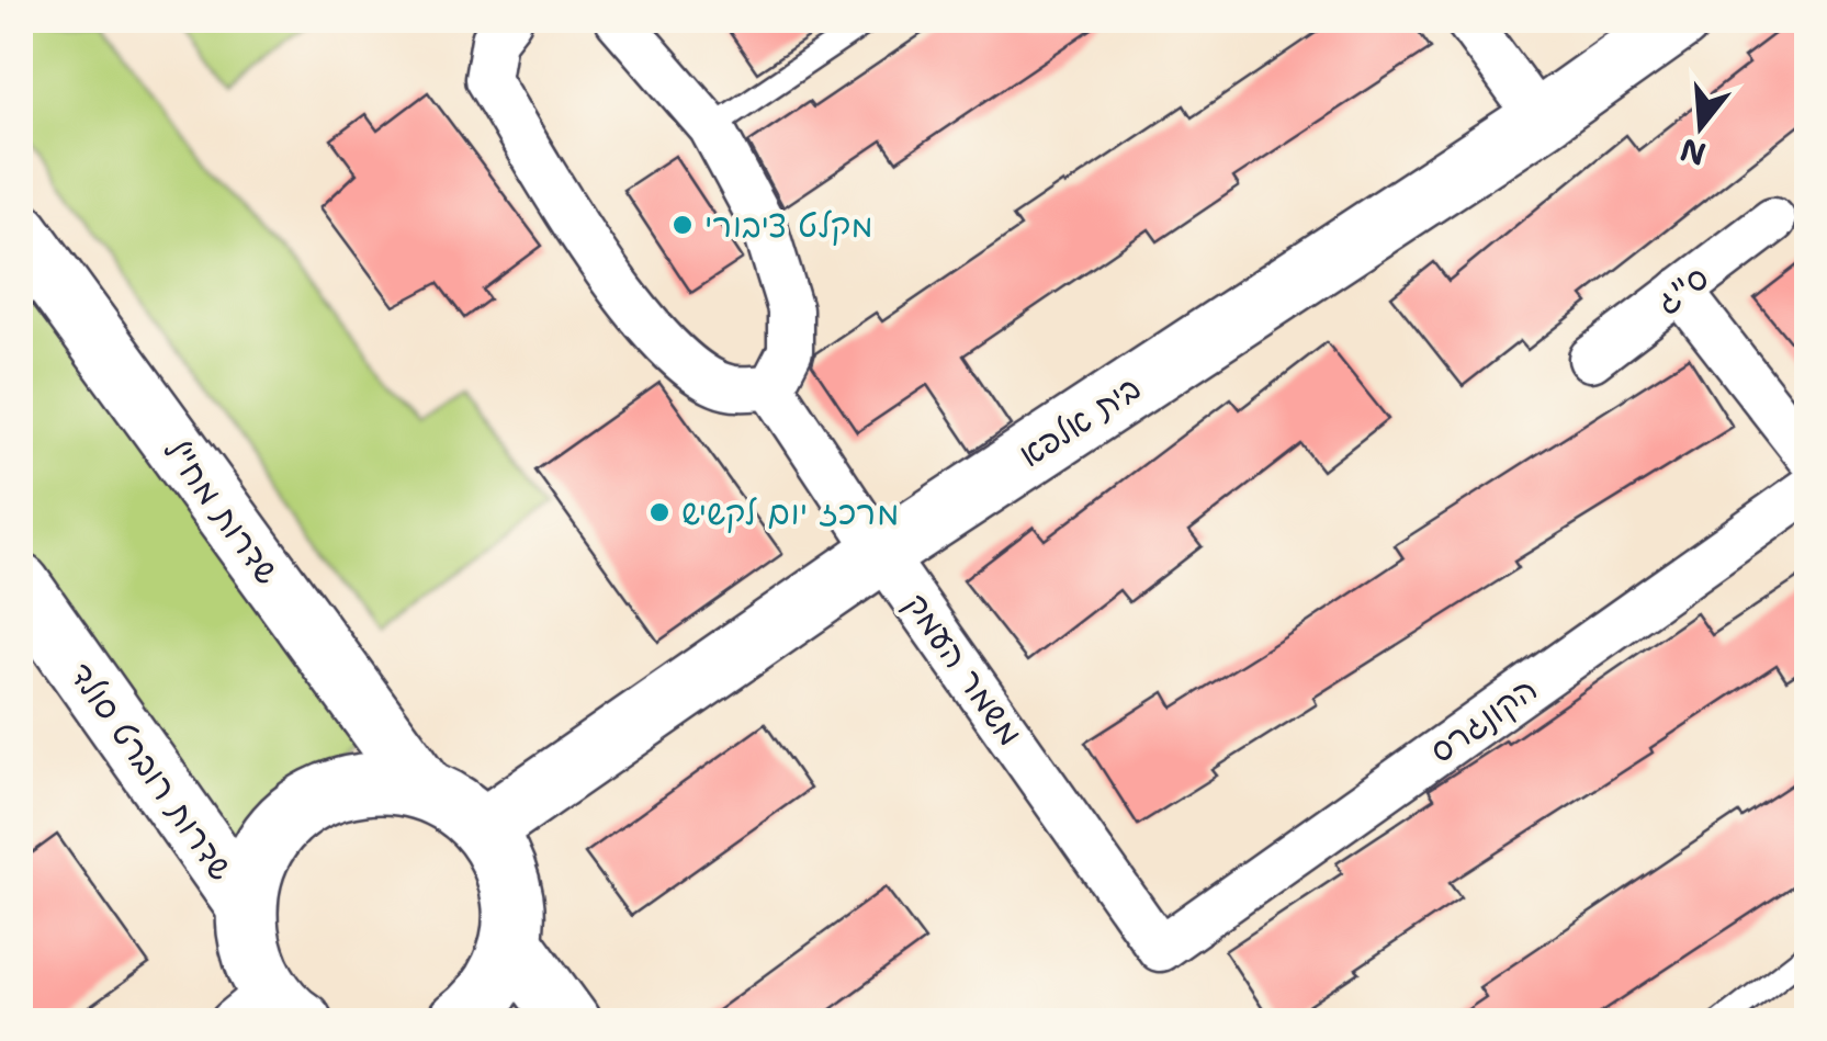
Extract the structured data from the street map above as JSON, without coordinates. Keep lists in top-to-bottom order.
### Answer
{
  "streets": {
    "street": [
      "ס\"ג",
      "בית אלפא",
      "שדרות מח\"ל",
      "משמר העמק",
      "הקונגרס",
      "שדרות רוברט סולד"
    ]
  },
  "crossings": [
    ["בית אלפא", "משמר העמק"],
    ["משמר העמק", "הקונגרס"]
  ],
  "places": ["מקלט ציבורי", "מרכז יום לקשיש"],
  "north": "bottom"
}
